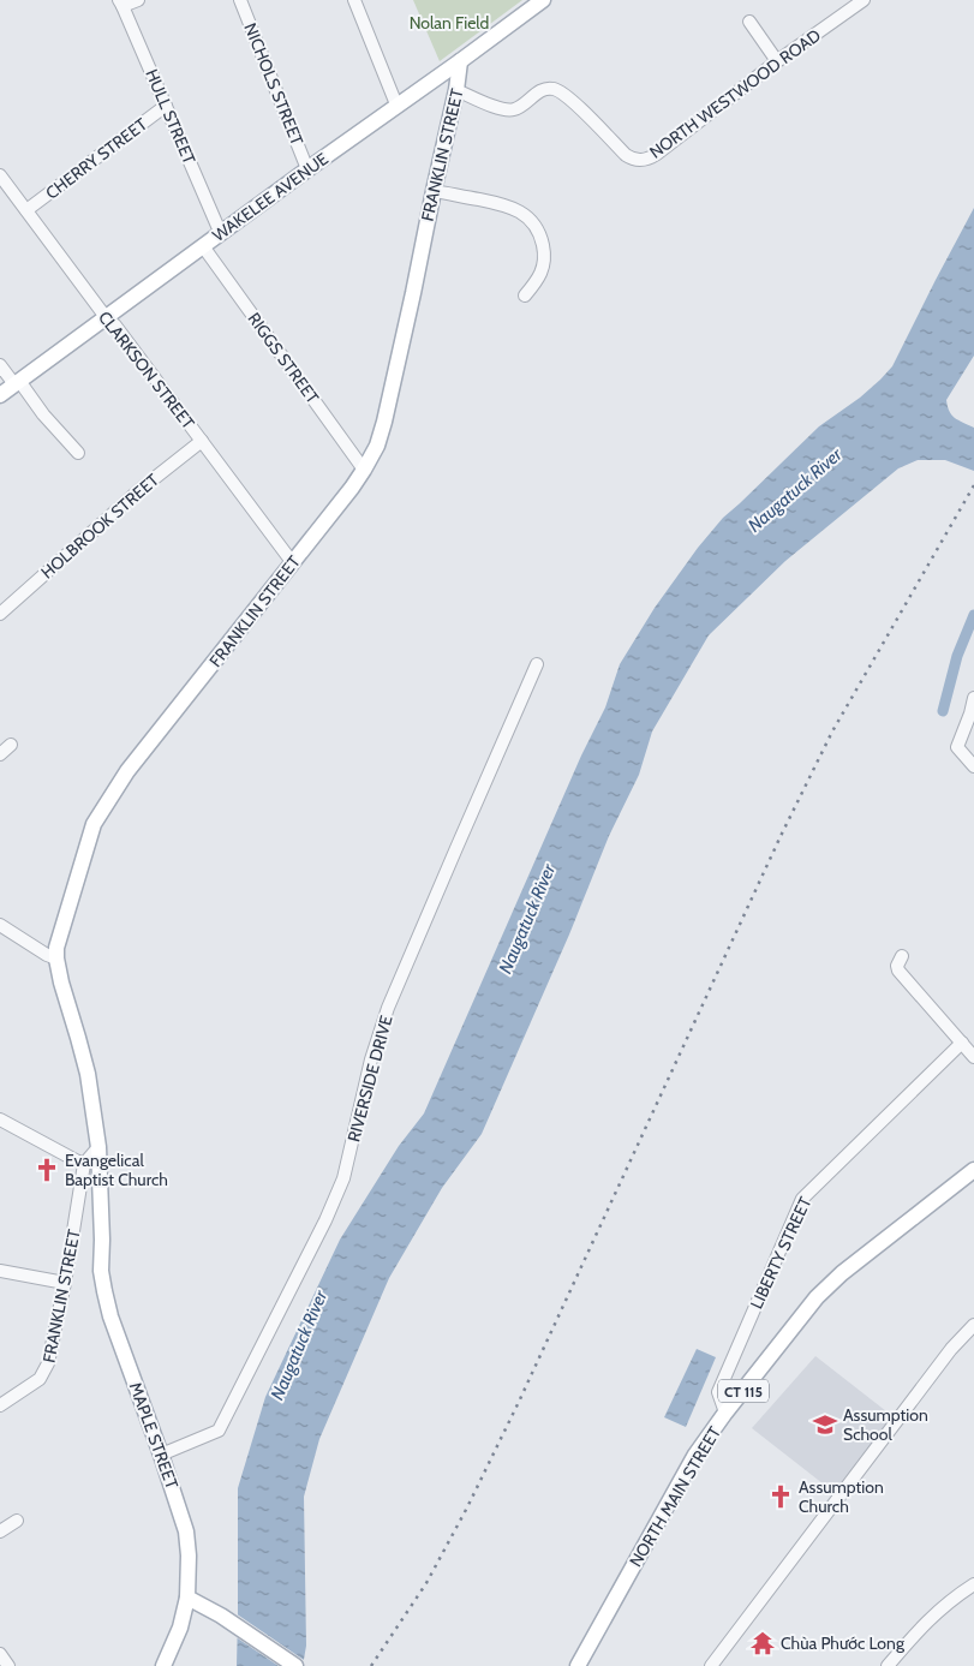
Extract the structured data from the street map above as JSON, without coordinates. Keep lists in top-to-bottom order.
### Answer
{
  "streets": {
    "main road": [
      "FRANKLIN STREET",
      "WAKELEE AVENUE",
      "CT 115",
      "MAPLE STREET",
      "NORTH MAIN STREET"
    ],
    "street": [
      "NICHOLS STREET",
      "NORTH WESTWOOD ROAD",
      "HULL STREET",
      "CHERRY STREET",
      "RIGGS STREET",
      "CLARKSON STREET",
      "HOLBROOK STREET",
      "RIVERSIDE DRIVE",
      "LIBERTY STREET"
    ]
  },
  "crossings": [
    ["NICHOLS STREET", "WAKELEE AVENUE"],
    ["NORTH WESTWOOD ROAD", "FRANKLIN STREET"],
    ["HULL STREET", "CHERRY STREET"],
    ["HULL STREET", "WAKELEE AVENUE"],
    ["FRANKLIN STREET", "WAKELEE AVENUE"],
    ["FRANKLIN STREET", "RIGGS STREET"],
    ["FRANKLIN STREET", "CLARKSON STREET"],
    ["FRANKLIN STREET", "MAPLE STREET"],
    ["CHERRY STREET", "CLARKSON STREET"],
    ["WAKELEE AVENUE", "RIGGS STREET"],
    ["WAKELEE AVENUE", "CLARKSON STREET"],
    ["CLARKSON STREET", "HOLBROOK STREET"],
    ["RIVERSIDE DRIVE", "MAPLE STREET"],
    ["LIBERTY STREET", "NORTH MAIN STREET"]
  ],
  "water": ["Naugatuck River"],
  "parks": ["Nolan Field"],
  "places": {
    "church": ["Evangelical Baptist Church", "Assumption Church"],
    "school or university": ["Assumption School"],
    "temple": ["Chùa Phước Long"]
  }
}
